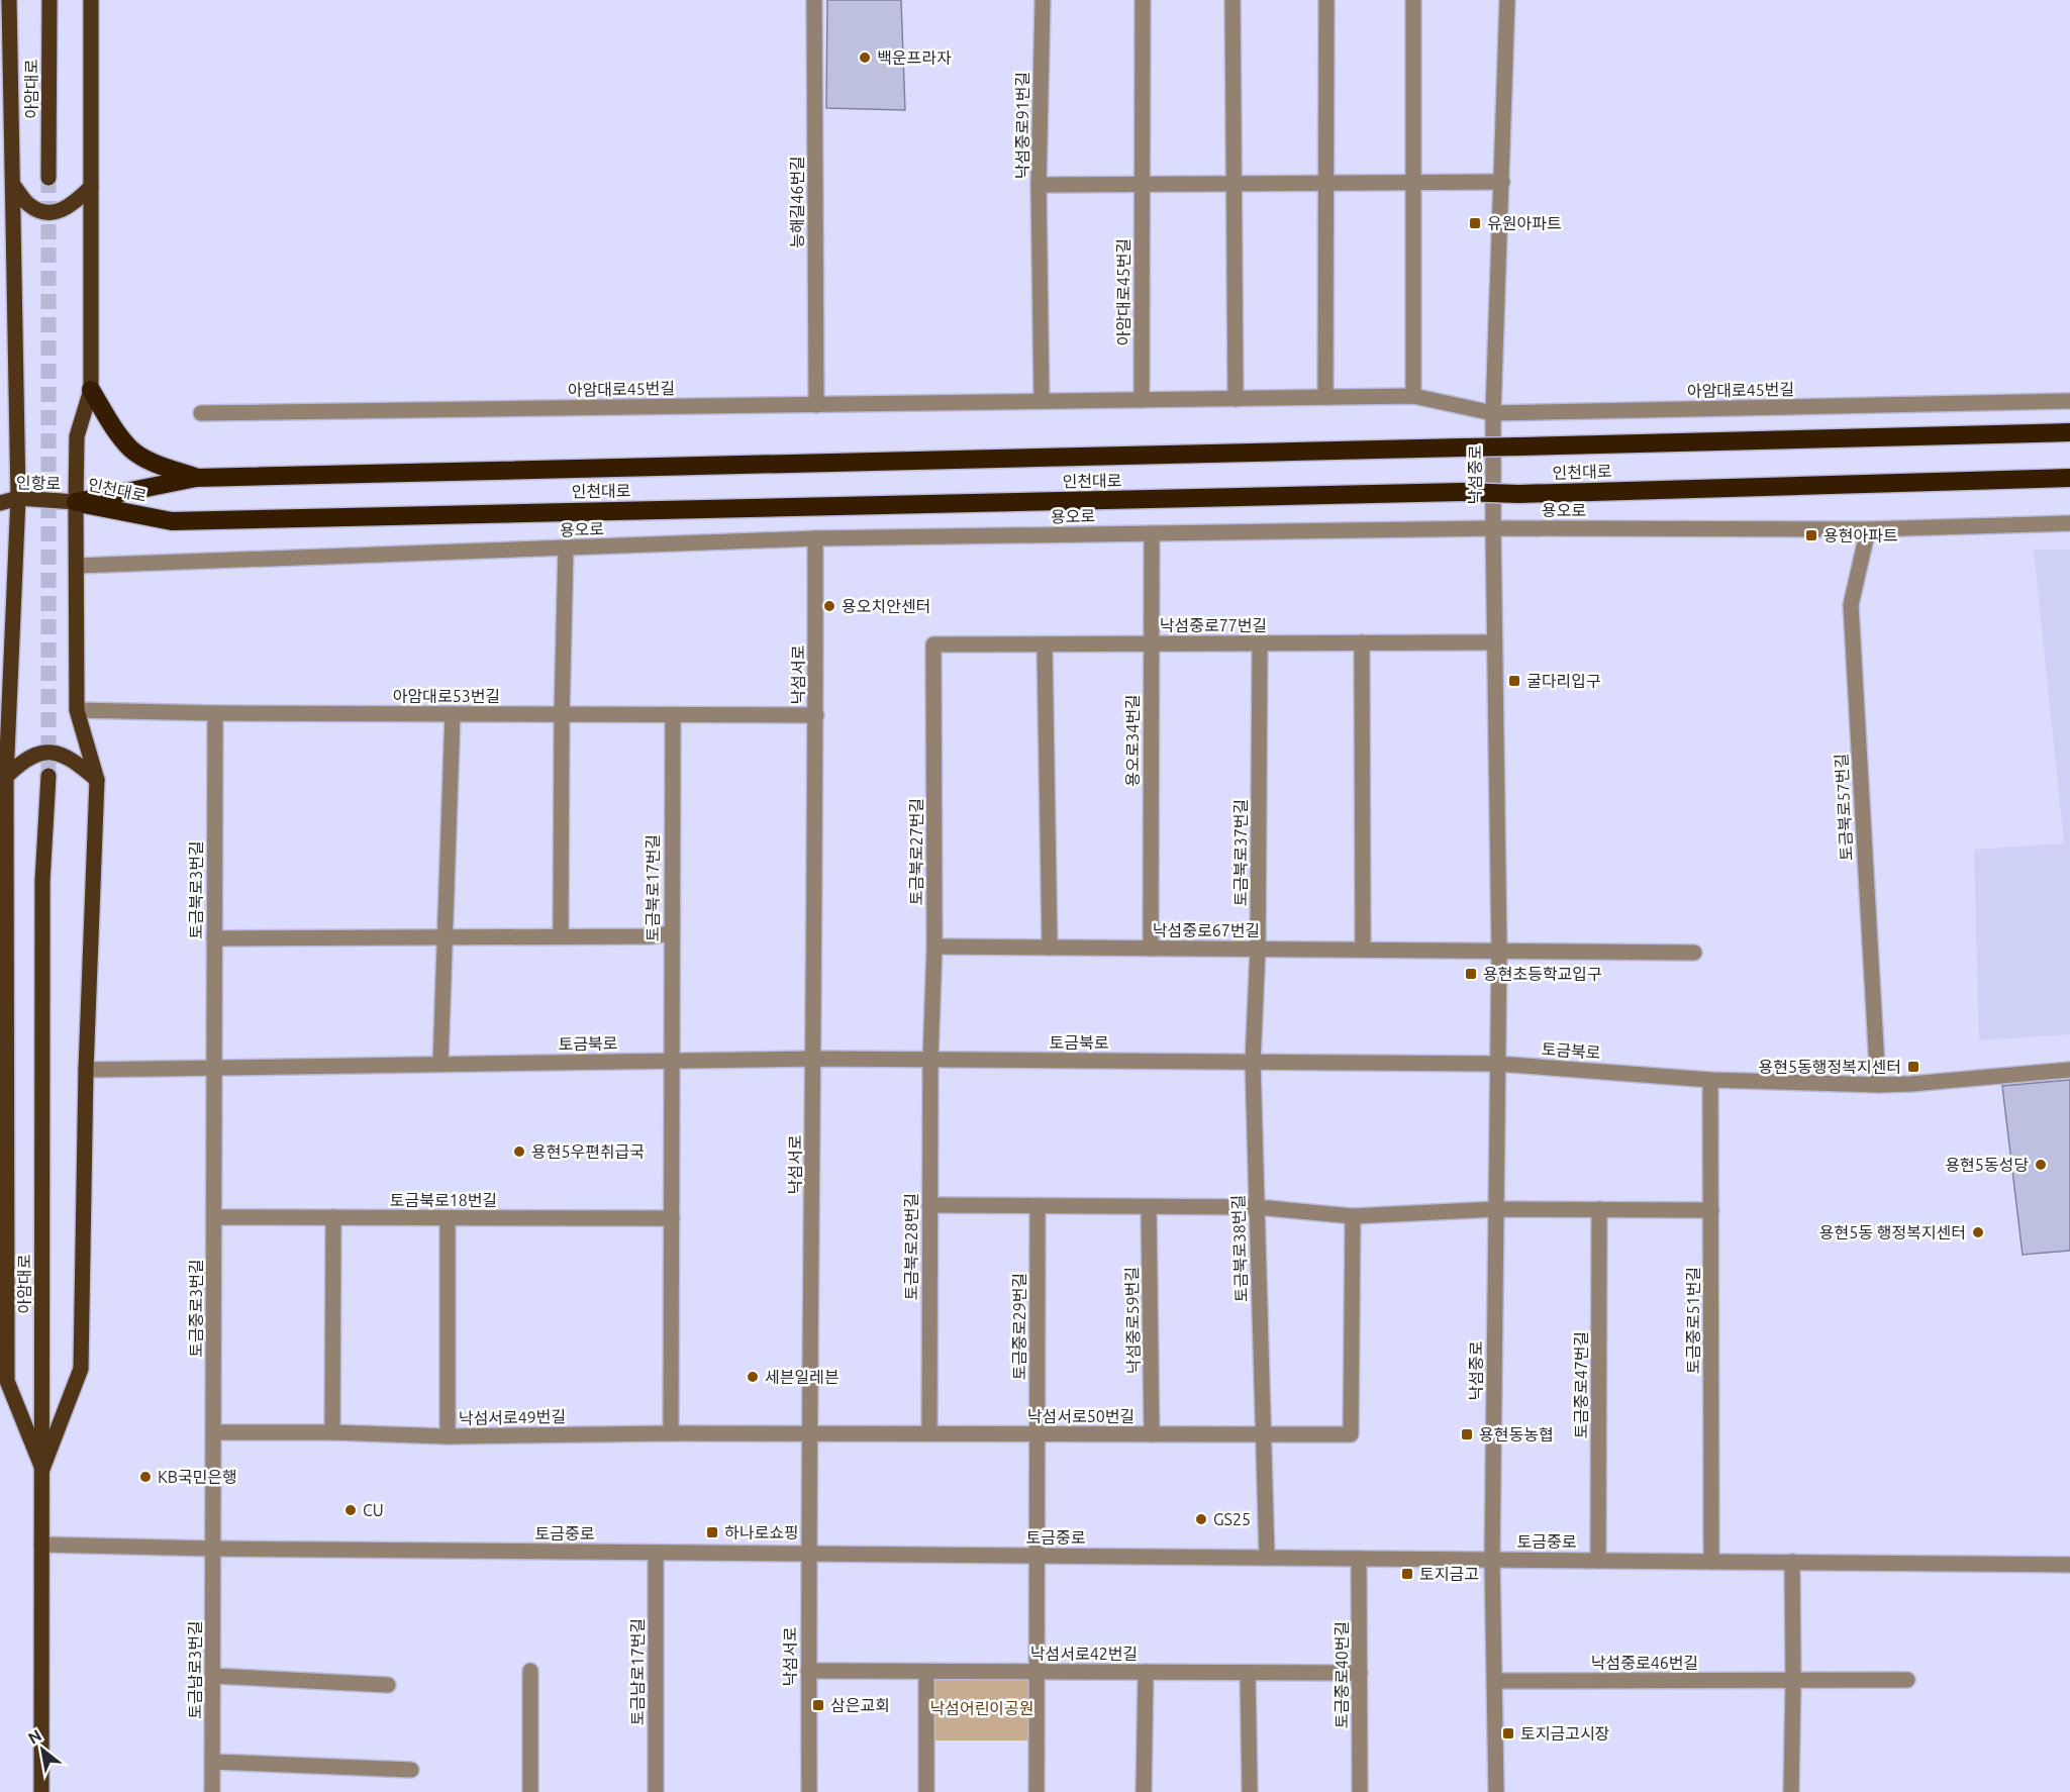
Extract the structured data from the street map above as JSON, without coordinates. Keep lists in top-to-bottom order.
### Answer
{
  "streets": {
    "highway": ["인천대로"],
    "main road": ["아암대로", "인항로"],
    "street": [
      "낙섬중로91번길",
      "능해길46번길",
      "아암대로45번길",
      "낙섬중로",
      "용오로",
      "낙섬중로77번길",
      "낙섬서로",
      "아암대로53번길",
      "용오로34번길",
      "토금북로57번길",
      "토금북로27번길",
      "토금북로37번길",
      "토금북로17번길",
      "토금북로3번길",
      "낙섬중로67번길",
      "토금북로",
      "토금북로18번길",
      "토금북로28번길",
      "토금북로38번길",
      "토금중로3번길",
      "낙섬중로59번길",
      "토금중로51번길",
      "토금중로29번길",
      "토금중로47번길",
      "낙섬서로50번길",
      "낙섬서로49번길",
      "토금중로",
      "낙섬서로42번길",
      "낙섬중로46번길",
      "토금남로3번길",
      "토금남로17번길",
      "토금중로40번길"
    ]
  },
  "crossings": [
    ["아암대로", "토금중로"],
    ["낙섬중로91번길", "아암대로45번길"],
    ["낙섬중로91번길", "낙섬중로"],
    ["능해길46번길", "아암대로45번길"],
    ["아암대로45번길", "낙섬중로"],
    ["인천대로", "인항로"],
    ["낙섬중로", "용오로"],
    ["낙섬중로", "낙섬중로77번길"],
    ["낙섬중로", "낙섬중로67번길"],
    ["낙섬중로", "토금북로"],
    ["낙섬중로", "토금중로"],
    ["낙섬중로", "낙섬중로46번길"],
    ["용오로", "낙섬서로"],
    ["용오로", "용오로34번길"],
    ["용오로", "토금북로57번길"],
    ["낙섬중로77번길", "용오로34번길"],
    ["낙섬중로77번길", "토금북로27번길"],
    ["낙섬중로77번길", "토금북로37번길"],
    ["낙섬서로", "아암대로53번길"],
    ["낙섬서로", "토금북로"],
    ["낙섬서로", "낙섬서로50번길"],
    ["낙섬서로", "낙섬서로49번길"],
    ["낙섬서로", "토금중로"],
    ["낙섬서로", "낙섬서로42번길"],
    ["아암대로53번길", "토금북로17번길"],
    ["아암대로53번길", "토금북로3번길"],
    ["용오로34번길", "낙섬중로67번길"],
    ["토금북로57번길", "토금북로"],
    ["토금북로27번길", "낙섬중로67번길"],
    ["토금북로27번길", "토금북로"],
    ["토금북로27번길", "토금북로28번길"],
    ["토금북로37번길", "낙섬중로67번길"],
    ["토금북로37번길", "토금북로"],
    ["토금북로37번길", "토금북로38번길"],
    ["토금북로17번길", "토금북로"],
    ["토금북로3번길", "토금북로"],
    ["토금북로3번길", "토금중로3번길"],
    ["토금북로", "토금북로28번길"],
    ["토금북로", "토금북로38번길"],
    ["토금북로", "토금중로3번길"],
    ["토금북로", "토금중로51번길"],
    ["토금북로18번길", "토금중로3번길"],
    ["토금북로28번길", "낙섬서로50번길"],
    ["토금북로38번길", "낙섬서로50번길"],
    ["토금북로38번길", "토금중로"],
    ["토금중로3번길", "낙섬서로49번길"],
    ["토금중로3번길", "토금중로"],
    ["토금중로3번길", "토금남로3번길"],
    ["낙섬중로59번길", "낙섬서로50번길"],
    ["토금중로51번길", "토금중로"],
    ["토금중로29번길", "낙섬서로50번길"],
    ["토금중로29번길", "토금중로"],
    ["토금중로29번길", "낙섬서로42번길"],
    ["토금중로47번길", "토금중로"],
    ["낙섬서로50번길", "낙섬서로49번길"],
    ["토금중로", "토금남로3번길"],
    ["토금중로", "토금남로17번길"],
    ["토금중로", "토금중로40번길"],
    ["낙섬서로42번길", "토금중로40번길"]
  ],
  "parks": ["낙섬어린이공원"],
  "places": {
    "other": [
      "백운프라자",
      "용오치안센터",
      "용현5우편취급국",
      "용현5동성당",
      "용현5동 행정복지센터",
      "세븐일레븐",
      "KB국민은행",
      "CU",
      "GS25"
    ],
    "transit": [
      "유원아파트",
      "용현아파트",
      "굴다리입구",
      "용현초등학교입구",
      "용현5동행정복지센터",
      "용현동농협",
      "하나로쇼핑",
      "토지금고",
      "삼은교회",
      "토지금고시장"
    ]
  },
  "north": "top left"
}
